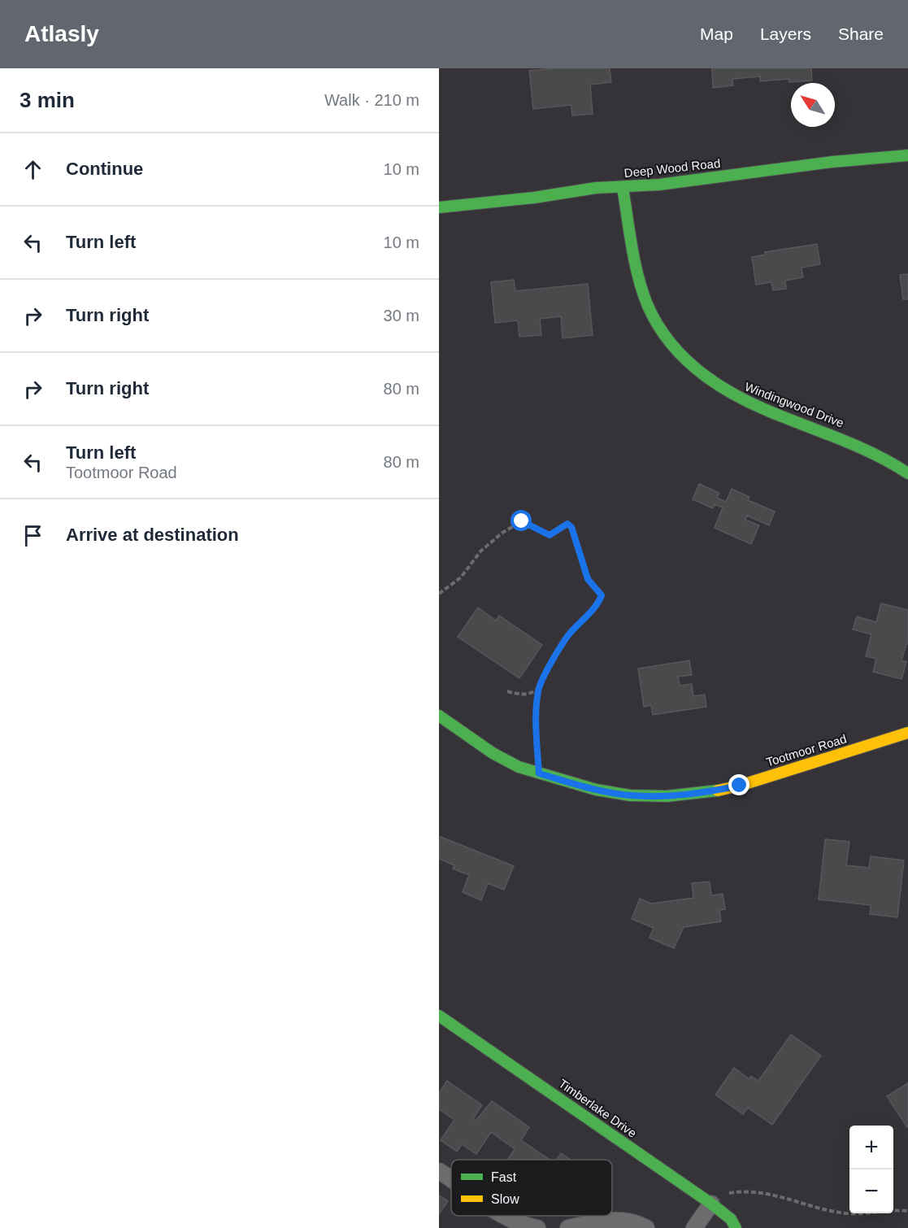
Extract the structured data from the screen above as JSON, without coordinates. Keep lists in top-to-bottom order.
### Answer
{
  "streets": {
    "street": [
      "Deep Wood Road",
      "Windingwood Drive",
      "Tootmoor Road",
      "Timberlake Drive"
    ]
  },
  "crossings": [
    ["Deep Wood Road", "Windingwood Drive"]
  ],
  "legend": ["Fast", "Slow"],
  "north": "top left",
  "page": {
    "header": "Atlasly",
    "nav": ["Map", "Layers", "Share"],
    "heading": ["3 min", "Walk · 210 m"],
    "list": [
      ["Continue", "10 m"],
      ["Turn left", "10 m"],
      ["Turn right", "30 m"],
      ["Turn right", "80 m"],
      ["Turn left", "Tootmoor Road", "80 m"],
      "Arrive at destination"
    ],
    "map_buttons": ["+", "−"]
  }
}
